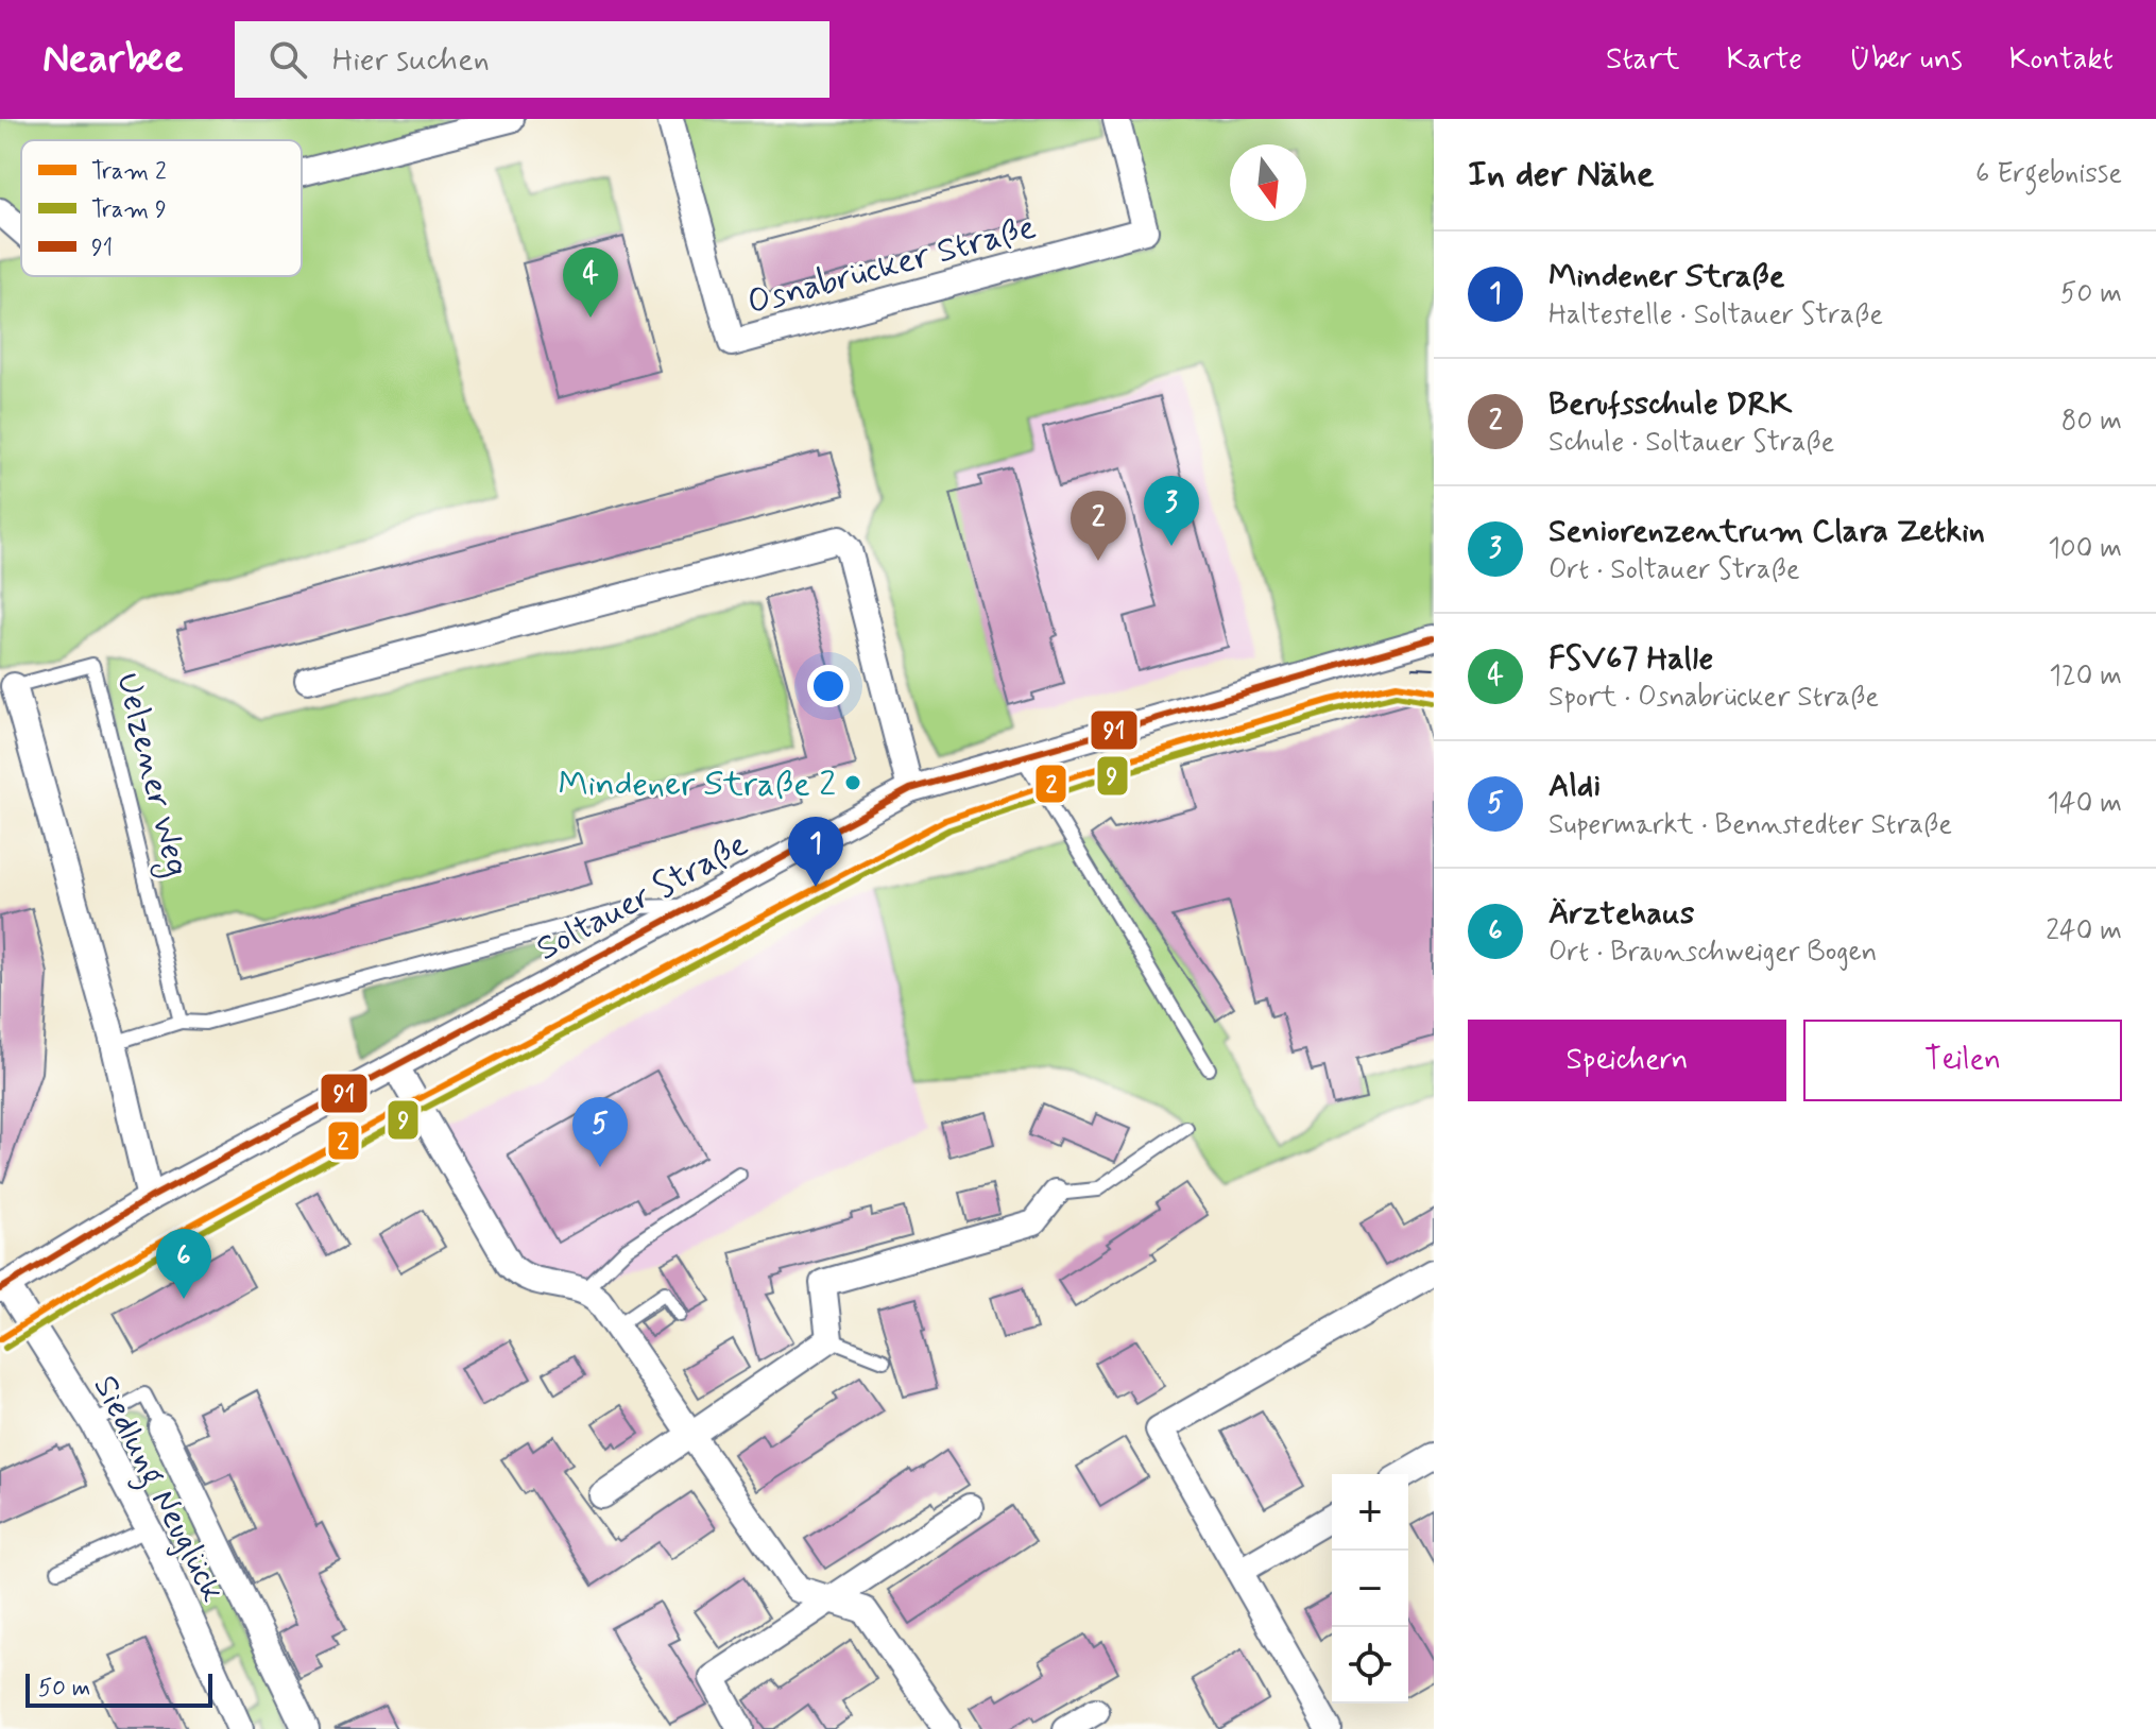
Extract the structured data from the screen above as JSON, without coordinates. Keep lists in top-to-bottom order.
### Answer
{
  "streets": {
    "street": [
      "Osnabrücker Straße",
      "Uelzener Weg",
      "Soltauer Straße",
      "Siedlung Neuglück"
    ]
  },
  "crossings": [
    ["Uelzener Weg", "Soltauer Straße"],
    ["Soltauer Straße", "Siedlung Neuglück"]
  ],
  "places": ["Mindener Straße 2"],
  "lines": ["transit line 91", "tram line 2", "tram line 9"],
  "legend": ["Tram 2", "Tram 9", "91"],
  "scale_bar": "50 m",
  "north": "bottom",
  "page": {
    "header": "Nearbee",
    "search": "Hier suchen",
    "nav": [
      "Start",
      "Karte",
      "Über uns",
      "Kontakt"
    ],
    "heading": ["In der Nähe", "6 Ergebnisse"],
    "list": [
      {
        "mark": "1",
        "name": "Mindener Straße",
        "note": "Haltestelle · Soltauer Straße",
        "value": "50 m"
      },
      {
        "mark": "2",
        "name": "Berufsschule DRK",
        "note": "Schule · Soltauer Straße",
        "value": "80 m"
      },
      {
        "mark": "3",
        "name": "Seniorenzentrum Clara Zetkin",
        "note": "Ort · Soltauer Straße",
        "value": "100 m"
      },
      {
        "mark": "4",
        "name": "FSV67 Halle",
        "note": "Sport · Osnabrücker Straße",
        "value": "120 m"
      },
      {
        "mark": "5",
        "name": "Aldi",
        "note": "Supermarkt · Bennstedter Straße",
        "value": "140 m"
      },
      {
        "mark": "6",
        "name": "Ärztehaus",
        "note": "Ort · Braunschweiger Bogen",
        "value": "240 m"
      }
    ],
    "pins": [
      "4",
      "3",
      "2",
      "1",
      "5",
      "6"
    ],
    "buttons": ["Speichern", "Teilen"],
    "map_buttons": ["+", "−"],
    "scale": "50 m"
  }
}
